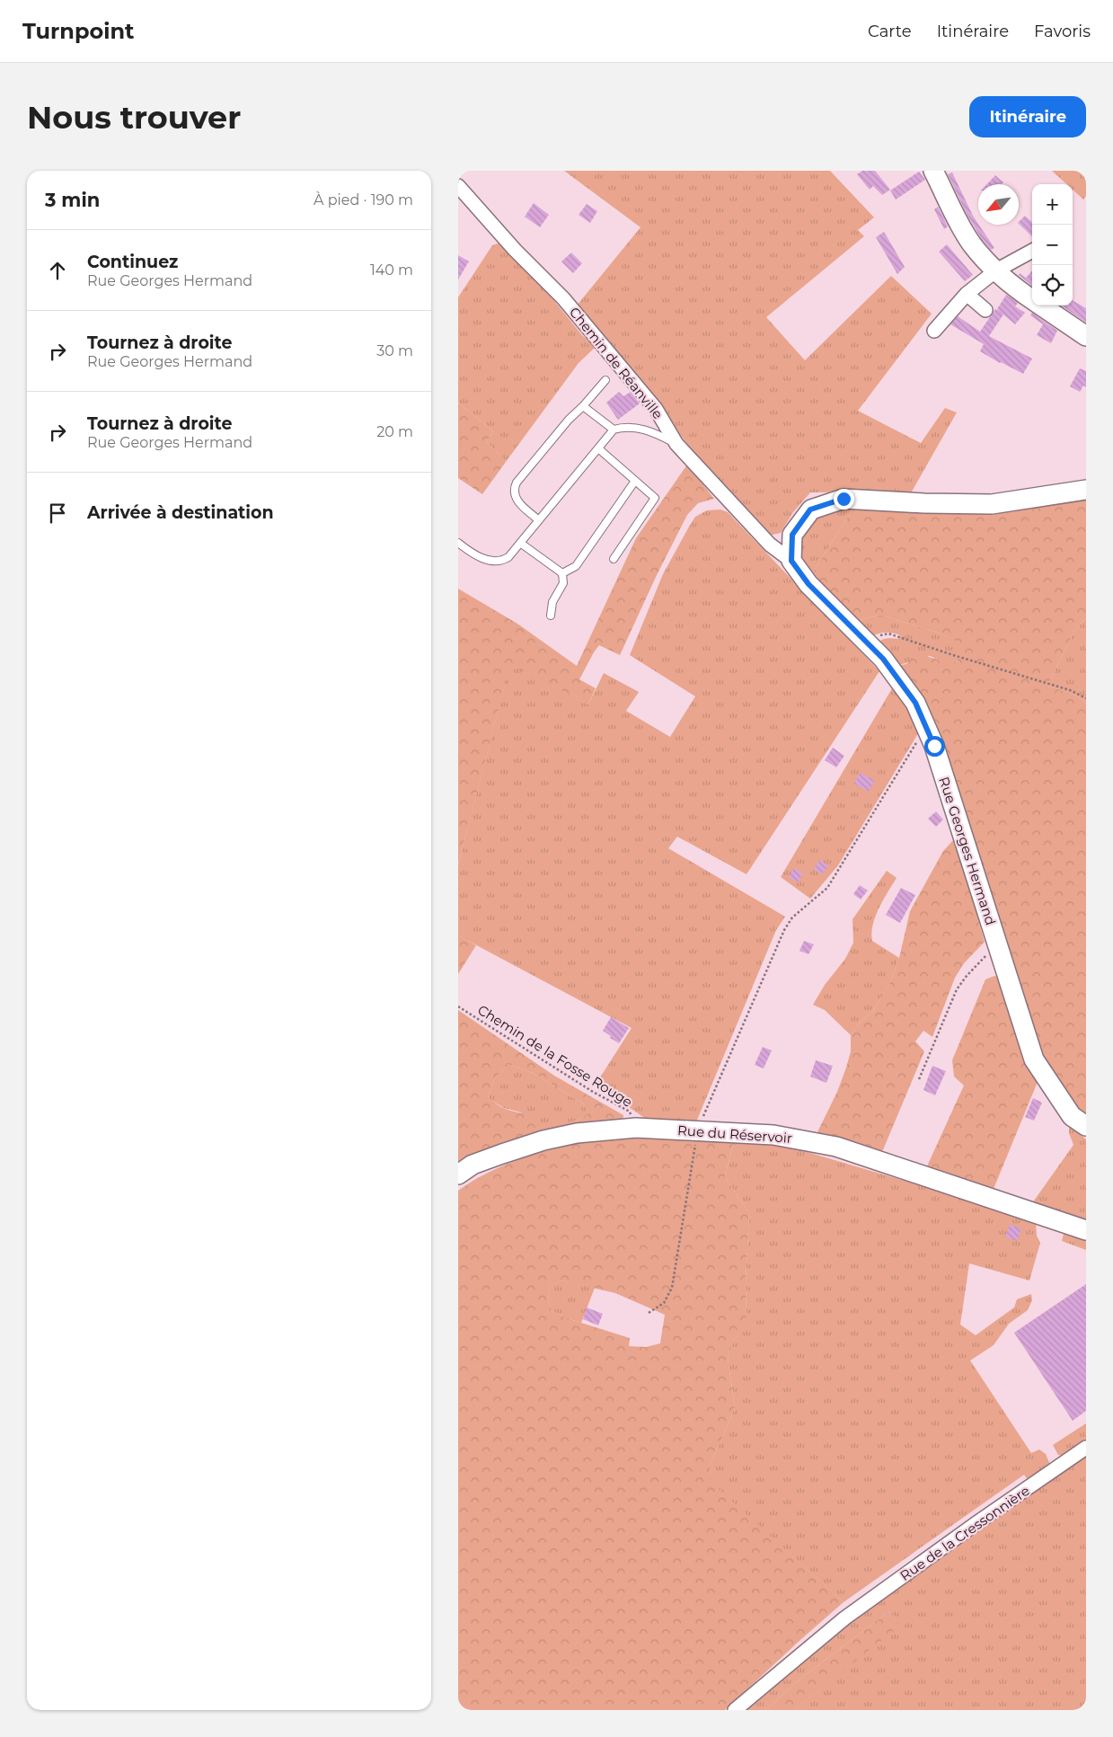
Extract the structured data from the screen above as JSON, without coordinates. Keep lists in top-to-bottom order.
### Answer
{
  "streets": {
    "street": [
      "Chemin de Réanville",
      "Rue Georges Hermand",
      "Rue du Réservoir",
      "Rue de la Cressonnière"
    ],
    "path": ["Chemin de la Fosse Rouge"]
  },
  "crossings": [
    ["Chemin de Réanville", "Rue Georges Hermand"],
    ["Chemin de la Fosse Rouge", "Rue du Réservoir"]
  ],
  "north": "bottom left",
  "page": {
    "header": "Turnpoint",
    "nav": ["Carte", "Itinéraire", "Favoris"],
    "buttons": "Itinéraire",
    "title": "Nous trouver",
    "heading": ["3 min", "À pied · 190 m"],
    "map_buttons": ["+", "−"],
    "list": [
      ["Continuez", "Rue Georges Hermand", "140 m"],
      ["Tournez à droite", "Rue Georges Hermand", "30 m"],
      ["Tournez à droite", "Rue Georges Hermand", "20 m"],
      "Arrivée à destination"
    ]
  }
}
